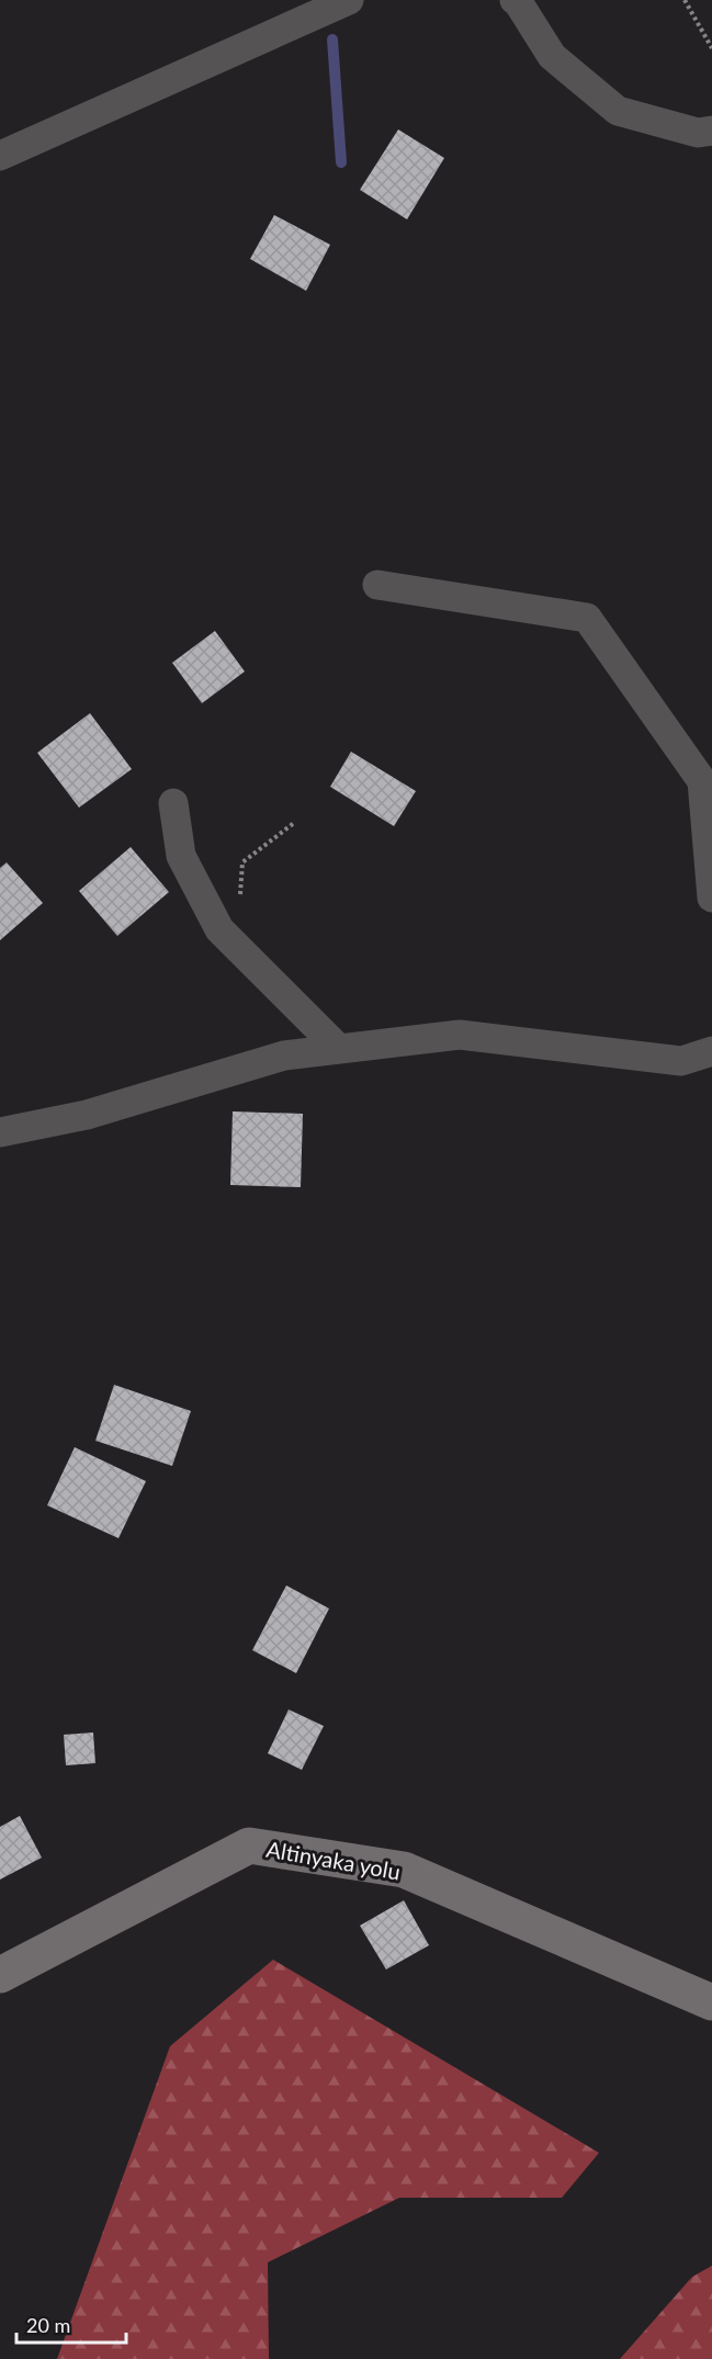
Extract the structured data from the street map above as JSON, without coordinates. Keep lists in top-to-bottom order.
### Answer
{
  "streets": {
    "main road": ["Altinyaka yolu"]
  },
  "scale_bar": "20 m"
}
